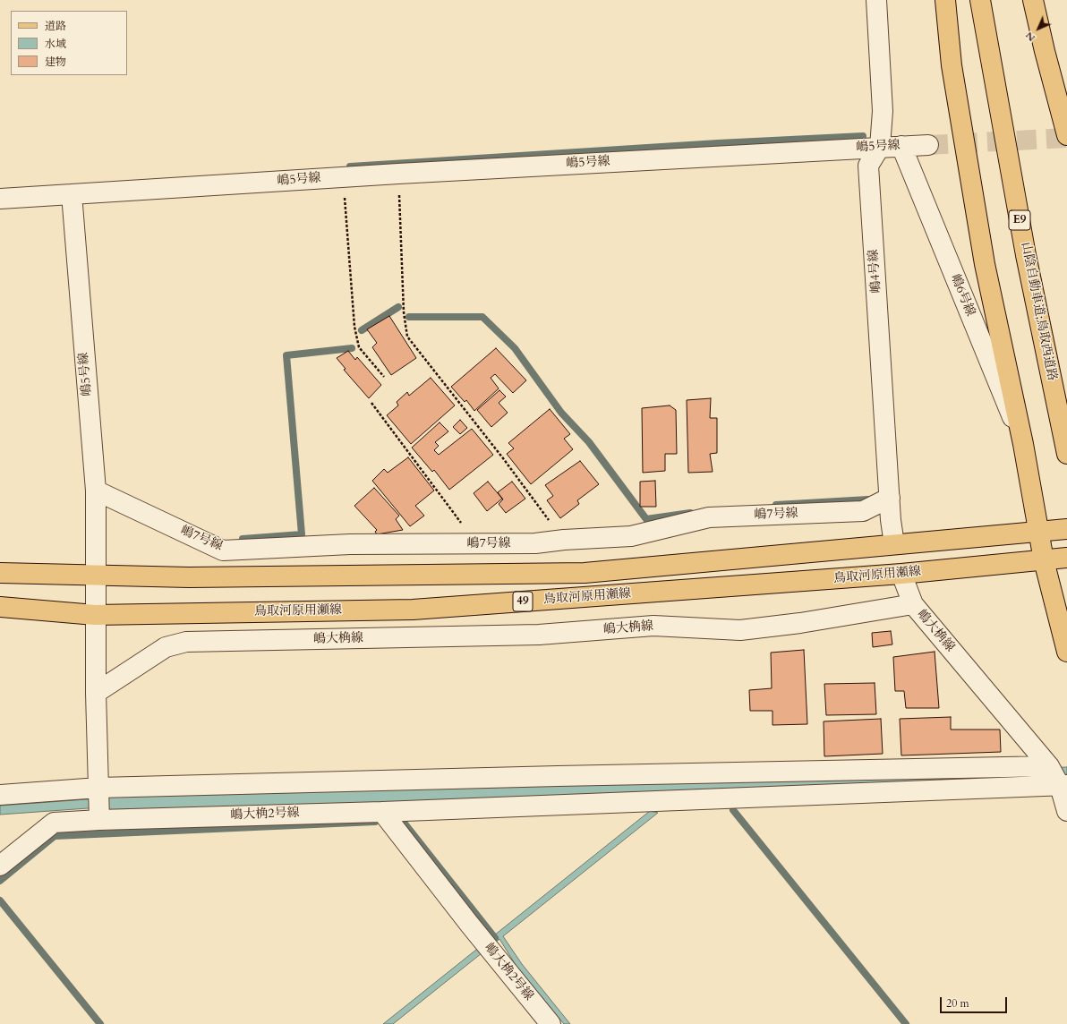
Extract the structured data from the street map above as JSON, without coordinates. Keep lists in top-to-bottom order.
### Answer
{
  "streets": {
    "main road": [
      "E9",
      "山陰自動車道;鳥取西道路",
      "鳥取河原用瀬線",
      "49"
    ],
    "street": [
      "嶋5号線",
      "嶋4号線",
      "嶋6号線",
      "嶋7号線",
      "嶋大桷線",
      "嶋大桷2号線"
    ]
  },
  "crossings": [
    ["嶋5号線", "嶋4号線"],
    ["嶋5号線", "嶋6号線"],
    ["嶋5号線", "嶋7号線"],
    ["嶋5号線", "鳥取河原用瀬線"],
    ["嶋4号線", "嶋7号線"],
    ["嶋4号線", "鳥取河原用瀬線"]
  ],
  "legend": ["道路", "水域", "建物"],
  "scale_bar": "20 m",
  "north": "bottom left"
}
